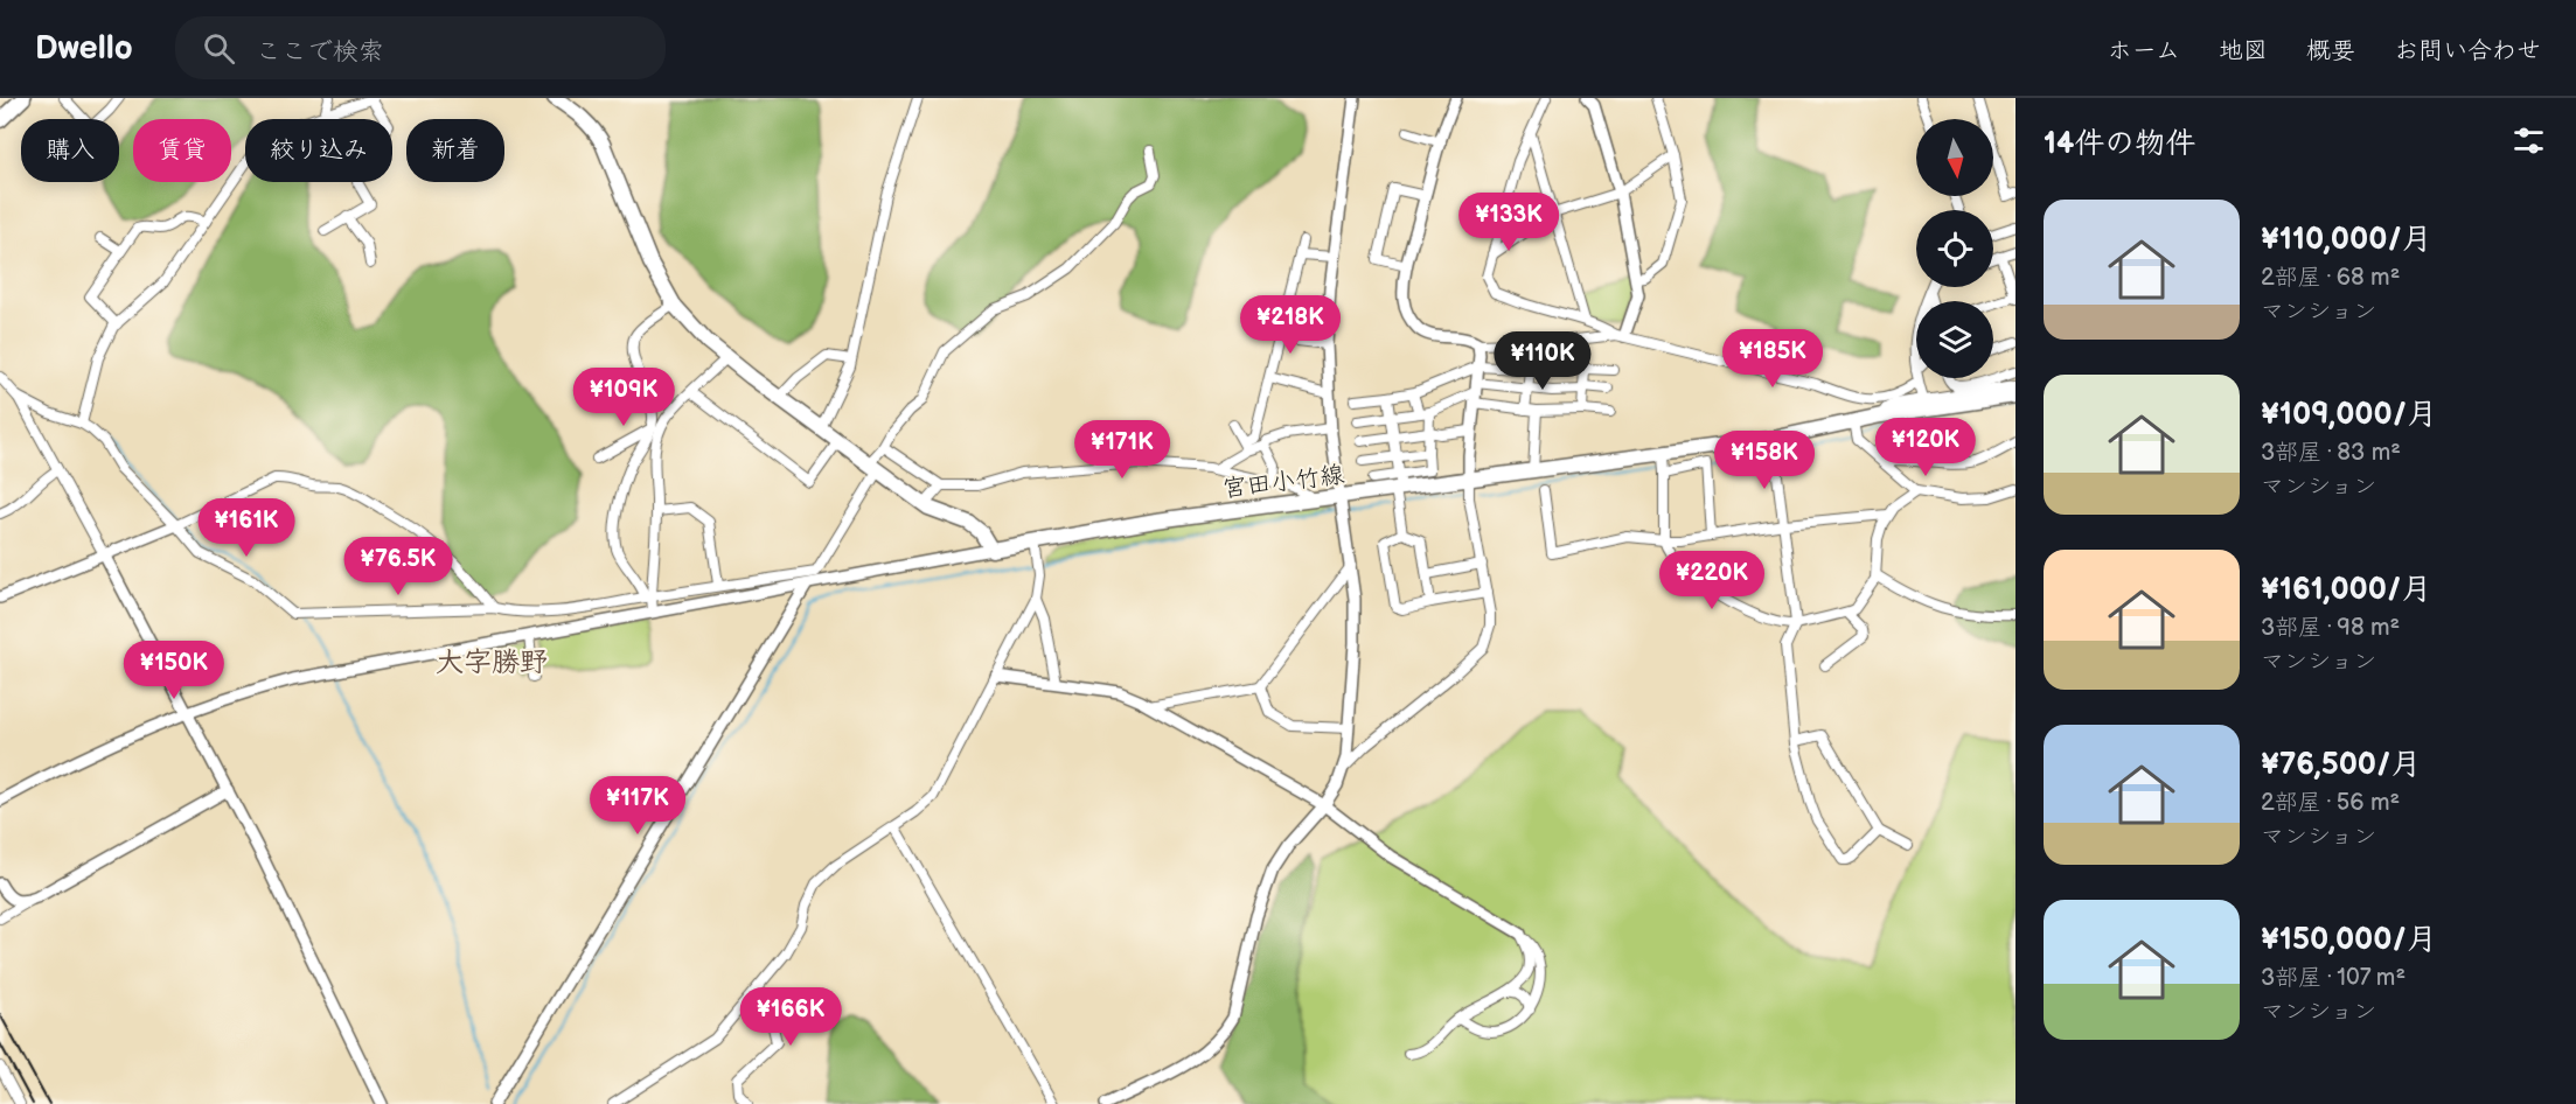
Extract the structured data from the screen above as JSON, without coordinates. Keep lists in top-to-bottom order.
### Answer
{
  "streets": {
    "main road": ["宮田小竹線"]
  },
  "districts": ["大字勝野"],
  "north": "bottom",
  "page": {
    "header": "Dwello",
    "search": "ここで検索",
    "nav": [
      "ホーム",
      "地図",
      "概要",
      "お問い合わせ"
    ],
    "heading": "14件の物件",
    "chip": [
      "購入",
      "賃貸",
      "絞り込み",
      "新着"
    ],
    "list": [
      {
        "name": "¥110,000/月",
        "note": "2部屋 · 68 m² · マンション"
      },
      {
        "name": "¥109,000/月",
        "note": "3部屋 · 83 m² · マンション"
      },
      {
        "name": "¥161,000/月",
        "note": "3部屋 · 98 m² · マンション"
      },
      {
        "name": "¥76,500/月",
        "note": "2部屋 · 56 m² · マンション"
      },
      {
        "name": "¥150,000/月",
        "note": "3部屋 · 107 m² · マンション"
      }
    ],
    "price": [
      "¥133K",
      "¥218K",
      "¥185K",
      "¥110K",
      "¥109K",
      "¥120K",
      "¥171K",
      "¥158K",
      "¥161K",
      "¥76.5K",
      "¥220K",
      "¥150K",
      "¥117K",
      "¥166K"
    ]
  }
}
